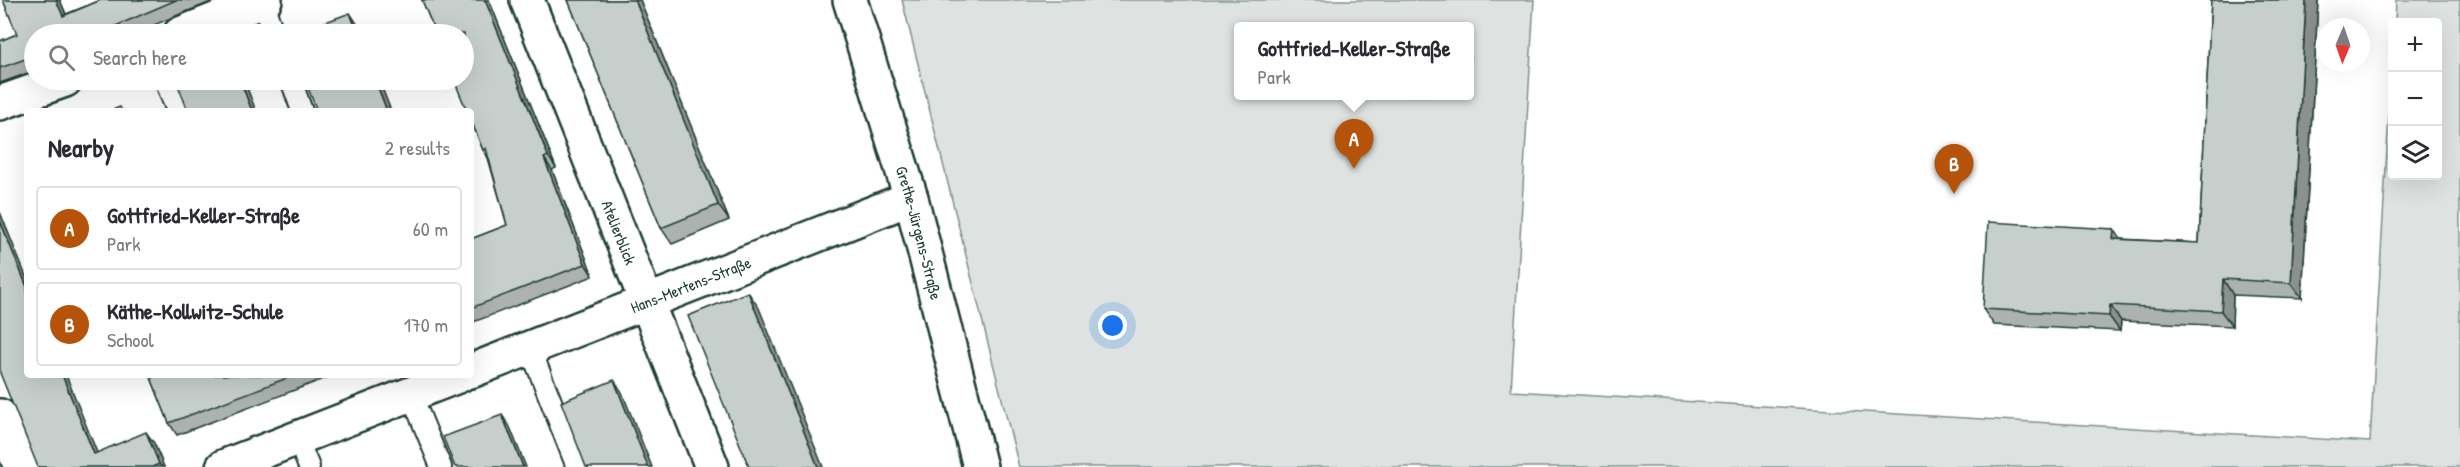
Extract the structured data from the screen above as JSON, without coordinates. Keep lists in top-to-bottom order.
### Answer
{
  "streets": {
    "street": ["Grethe-Jürgens-Straße", "Atelierblick", "Hans-Mertens-Straße"]
  },
  "crossings": [
    ["Grethe-Jürgens-Straße", "Hans-Mertens-Straße"],
    ["Atelierblick", "Hans-Mertens-Straße"]
  ],
  "north": "bottom",
  "page": {
    "map_buttons": ["+", "−"],
    "popup": ["Gottfried-Keller-Straße", "Park"],
    "search": "Search here",
    "heading": ["Nearby", "2 results"],
    "pins": ["A", "B"],
    "list": [
      {
        "mark": "A",
        "name": "Gottfried-Keller-Straße",
        "note": "Park",
        "value": "60 m"
      },
      {
        "mark": "B",
        "name": "Käthe-Kollwitz-Schule",
        "note": "School",
        "value": "170 m"
      }
    ]
  }
}
